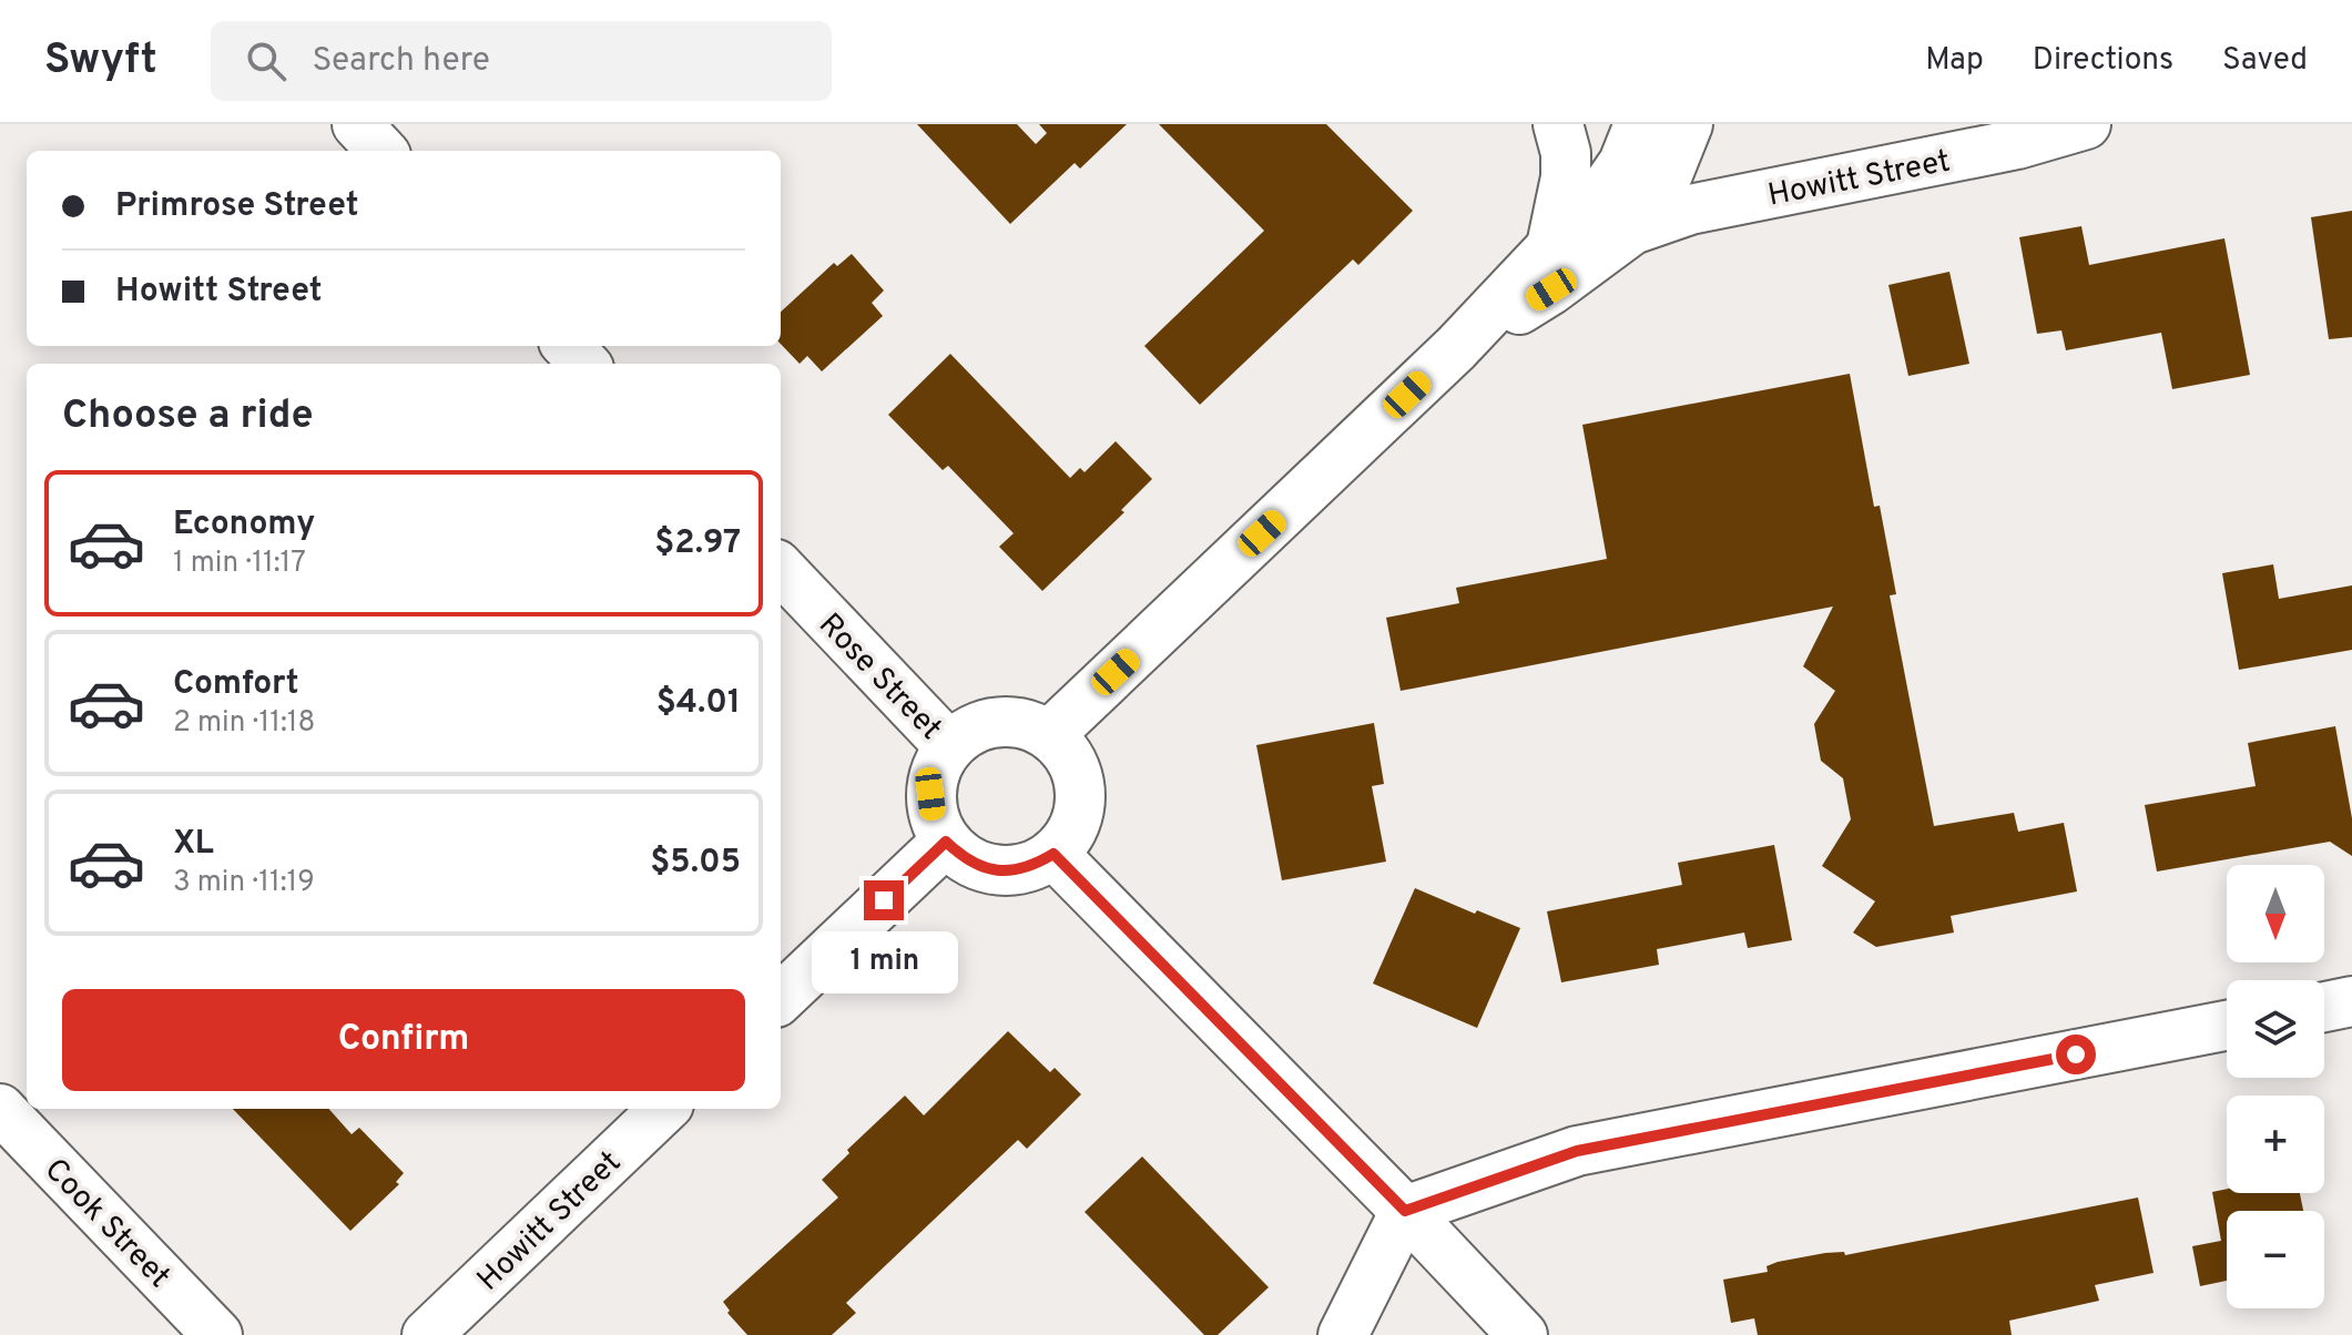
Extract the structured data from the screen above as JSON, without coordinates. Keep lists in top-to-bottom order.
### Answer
{
  "streets": {
    "street": ["Howitt Street", "Rose Street", "Cook Street"]
  },
  "crossings": [
    ["Howitt Street", "Rose Street"]
  ],
  "north": "bottom",
  "page": {
    "header": "Swyft",
    "search": "Search here",
    "nav": ["Map", "Directions", "Saved"],
    "banner": ["Primrose Street", "Howitt Street"],
    "heading": "Choose a ride",
    "list": [
      {
        "name": "Economy",
        "note": "1 min · 11:17",
        "value": "$2.97"
      },
      {
        "name": "Comfort",
        "note": "2 min · 11:18",
        "value": "$4.01"
      },
      {
        "name": "XL",
        "note": "3 min · 11:19",
        "value": "$5.05"
      }
    ],
    "map_buttons": ["+", "−"],
    "bubble": "1 min",
    "buttons": "Confirm"
  }
}
